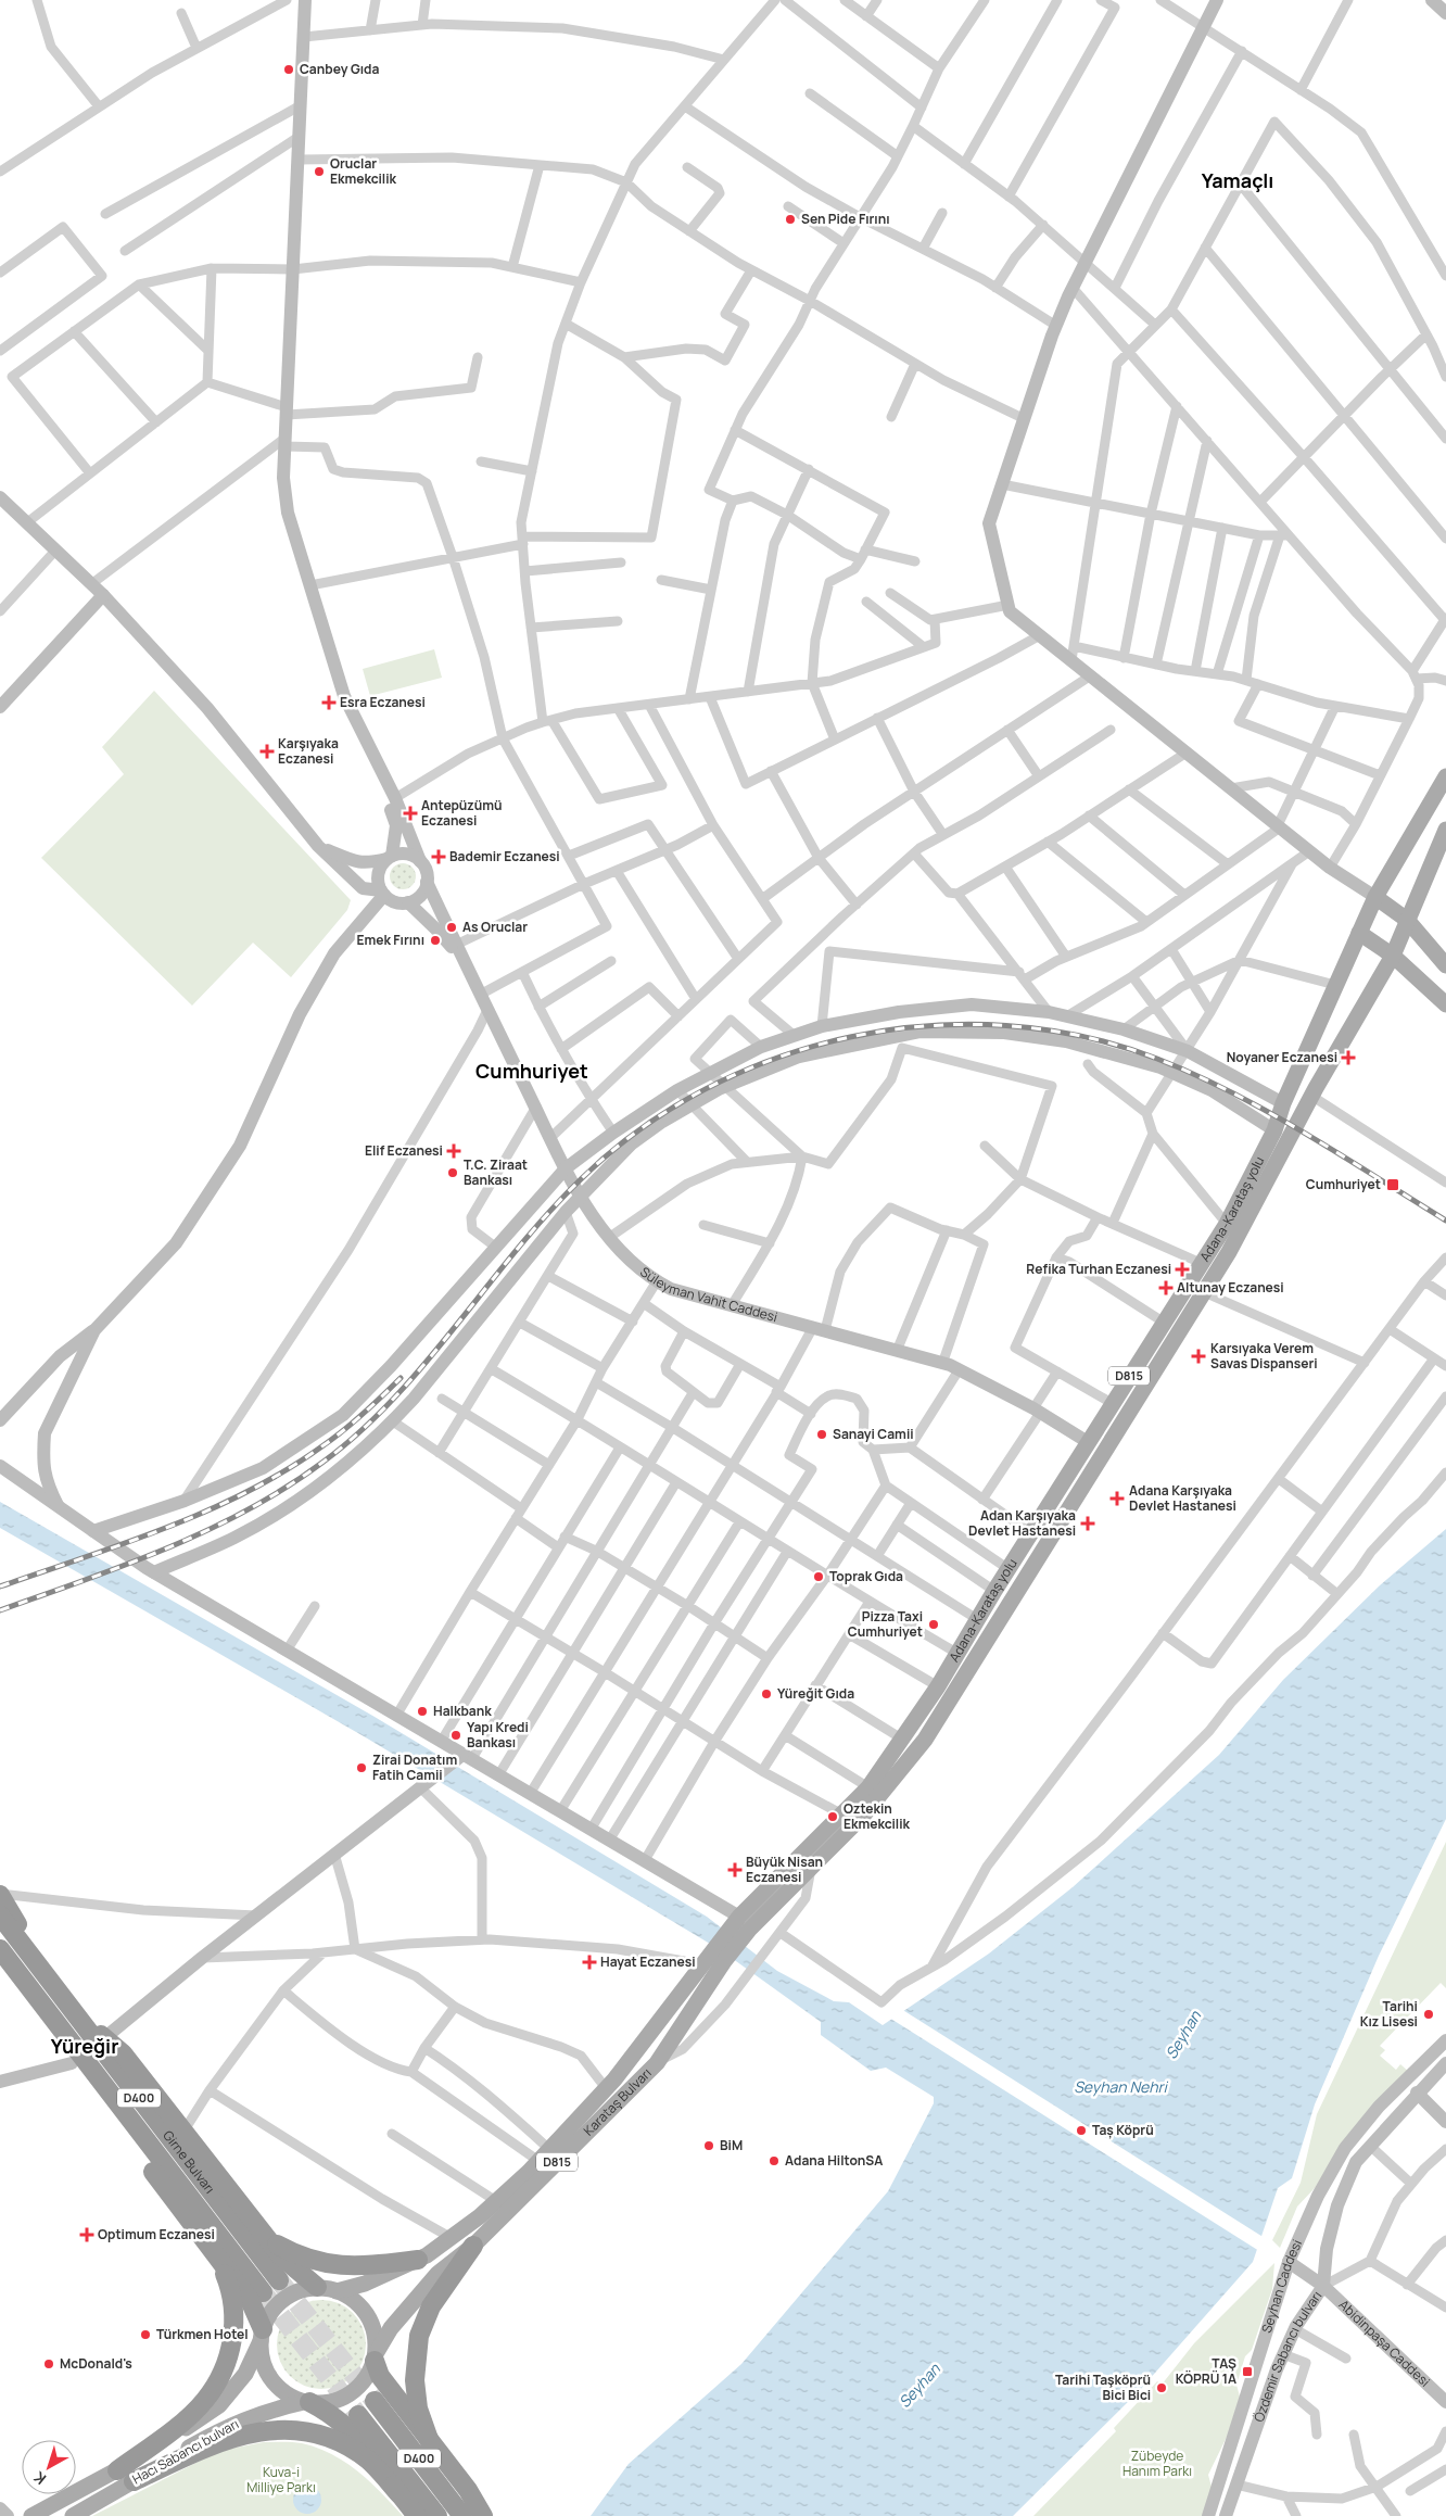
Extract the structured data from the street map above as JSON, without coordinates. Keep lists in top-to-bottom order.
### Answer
{
  "streets": {
    "highway": ["D400", "Girne Bulvarı"],
    "main road": [
      "Adana-Karataş yolu",
      "Süleyman Vahit Caddesi",
      "D815",
      "Karataş Bulvarı",
      "Seyhan Caddesi",
      "Abidinpaşa Caddesi",
      "Özdemir Sabancı bulvarı",
      "Hacı Sabancı bulvarı"
    ]
  },
  "crossings": [
    ["Adana-Karataş yolu", "Süleyman Vahit Caddesi"],
    ["Adana-Karataş yolu", "Karataş Bulvarı"],
    ["Karataş Bulvarı", "Hacı Sabancı bulvarı"],
    ["Seyhan Caddesi", "Abidinpaşa Caddesi"],
    ["Abidinpaşa Caddesi", "Özdemir Sabancı bulvarı"]
  ],
  "districts": ["Yamaçlı", "Cumhuriyet", "Yüreğir"],
  "water": ["Seyhan", "Seyhan Nehri"],
  "parks": ["Zübeyde Hanım Parkı", "Kuva-i Milliye Parkı"],
  "places": {
    "other": [
      "Canbey Gıda",
      "Oruclar Ekmekcilik",
      "Sen Pide Fırını",
      "As Oruclar",
      "Emek Fırını",
      "T.C. Ziraat Bankası",
      "Sanayi Camii",
      "Toprak Gıda",
      "Pizza Taxi Cumhuriyet",
      "Yüreğit Gıda",
      "Halkbank",
      "Yapı Kredi Bankası",
      "Zirai Donatım Fatih Camii",
      "Oztekin Ekmekcilik",
      "Tarihi Kız Lisesi",
      "Taș Köprü",
      "BiM",
      "Adana HiltonSA",
      "Türkmen Hotel",
      "McDonald's",
      "Tarihi Taşköprü Bici Bici"
    ],
    "health": [
      "Esra Eczanesi",
      "Karşıyaka Eczanesi",
      "Antepüzümü Eczanesi",
      "Bademir Eczanesi",
      "Noyaner Eczanesi",
      "Elif Eczanesi",
      "Refika Turhan Eczanesi",
      "Altunay Eczanesi",
      "Karsıyaka Verem Savas Dispanseri",
      "Adana Karşıyaka Devlet Hastanesi",
      "Adan Karşıyaka Devlet Hastanesi",
      "Büyük Nisan Eczanesi",
      "Hayat Eczanesi",
      "Optimum Eczanesi"
    ],
    "transit": ["Cumhuriyet", "TAŞ KÖPRÜ 1A"]
  },
  "north": "bottom left"
}
